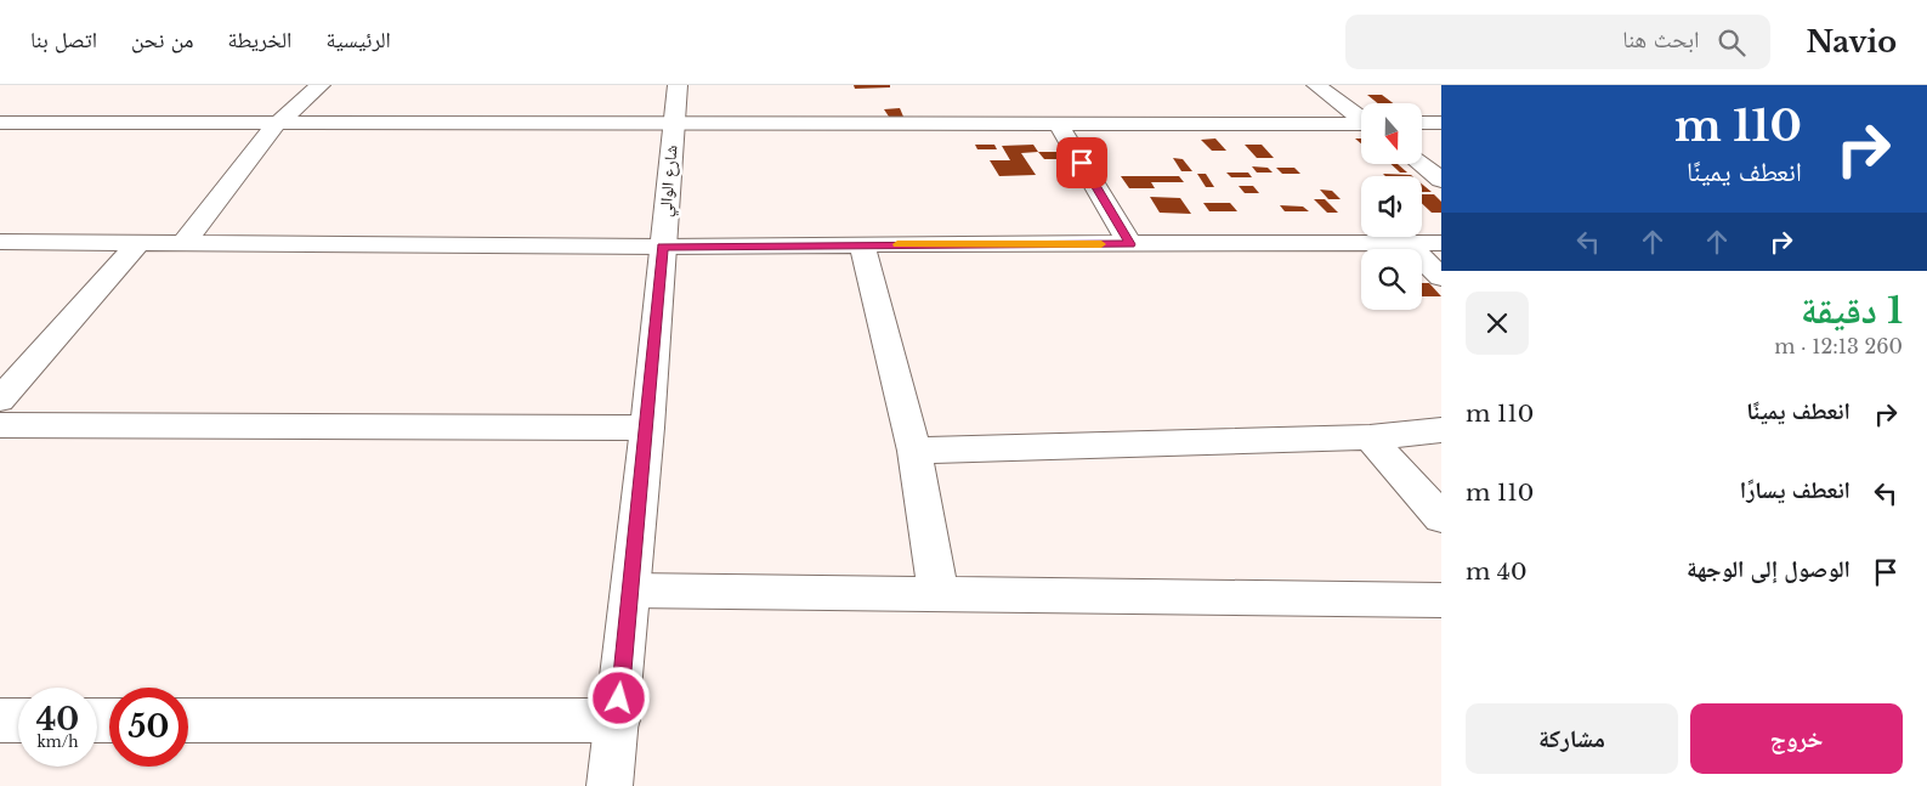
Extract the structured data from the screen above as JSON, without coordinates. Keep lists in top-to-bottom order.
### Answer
{
  "streets": {
    "street": ["شارع الوالي"]
  },
  "north": "bottom",
  "page": {
    "header": "Navio",
    "search": "ابحث هنا",
    "nav": [
      "الرئيسية",
      "الخريطة",
      "من نحن",
      "اتصل بنا"
    ],
    "turn": ["110 m", "انعطف يمينًا"],
    "heading": ["1 دقيقة", "260 m · 12:13"],
    "list": [
      {
        "name": "انعطف يمينًا",
        "value": "110 m"
      },
      {
        "name": "انعطف يسارًا",
        "value": "110 m"
      },
      {
        "name": "الوصول إلى الوجهة",
        "value": "40 m"
      }
    ],
    "speed": "40 km/h",
    "limit": "50",
    "buttons": ["خروج", "مشاركة"]
  }
}
